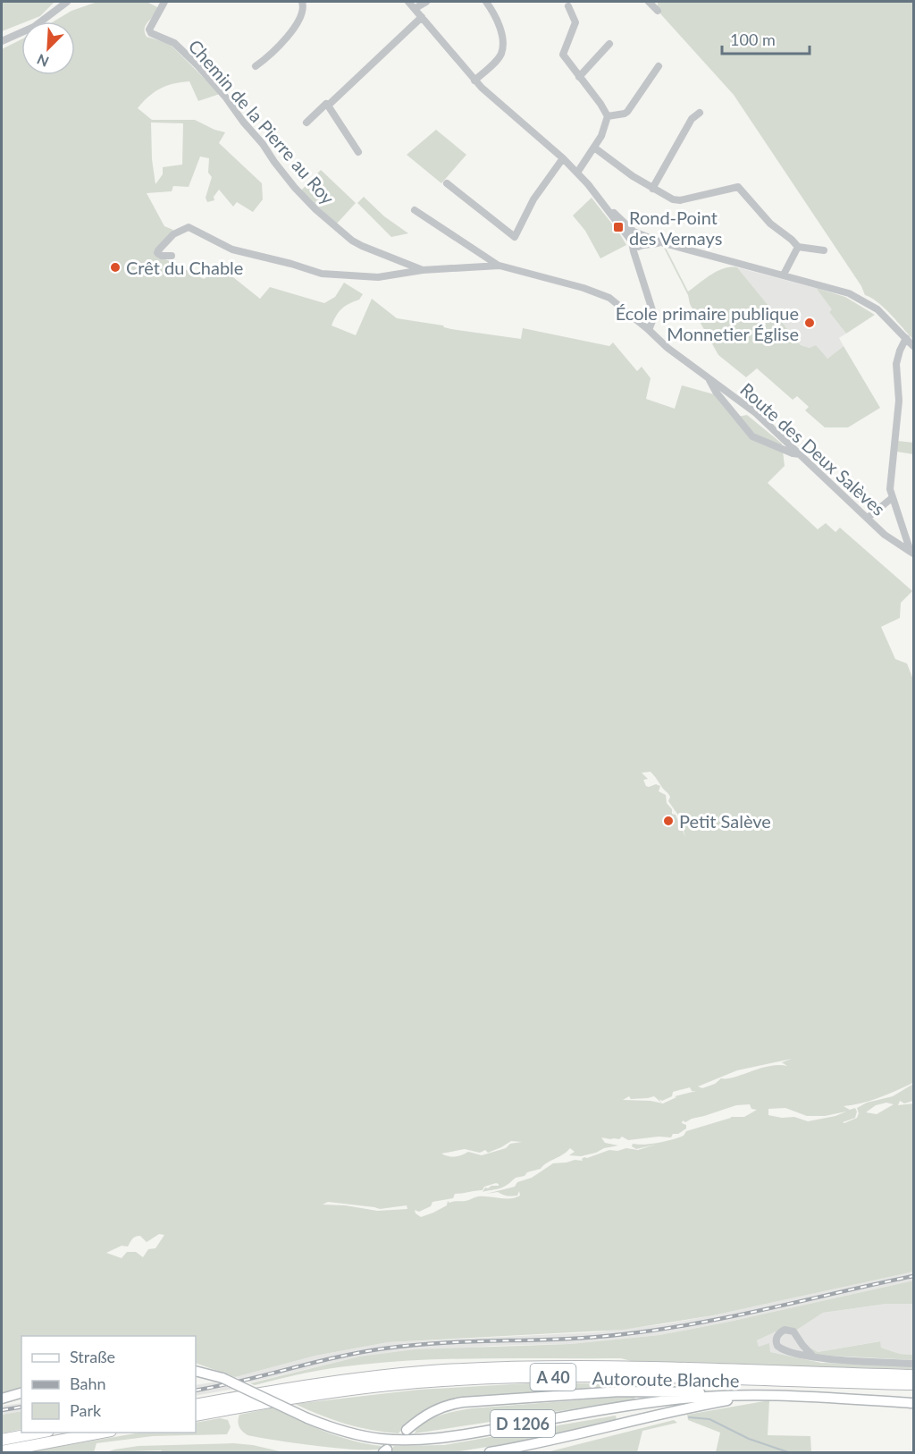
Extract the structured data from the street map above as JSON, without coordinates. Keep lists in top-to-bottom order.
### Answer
{
  "streets": {
    "highway": ["A 40", "Autoroute Blanche"],
    "main road": ["D 1206"],
    "street": ["Chemin de la Pierre au Roy", "Route des Deux Salèves"]
  },
  "crossings": [
    ["Chemin de la Pierre au Roy", "Route des Deux Salèves"]
  ],
  "places": {
    "transit": ["Rond-Point des Vernays"],
    "other": ["Crêt du Chable", "École primaire publique Monnetier Église", "Petit Salève"]
  },
  "legend": ["Straße", "Bahn", "Park"],
  "scale_bar": "100 m",
  "north": "bottom left"
}
